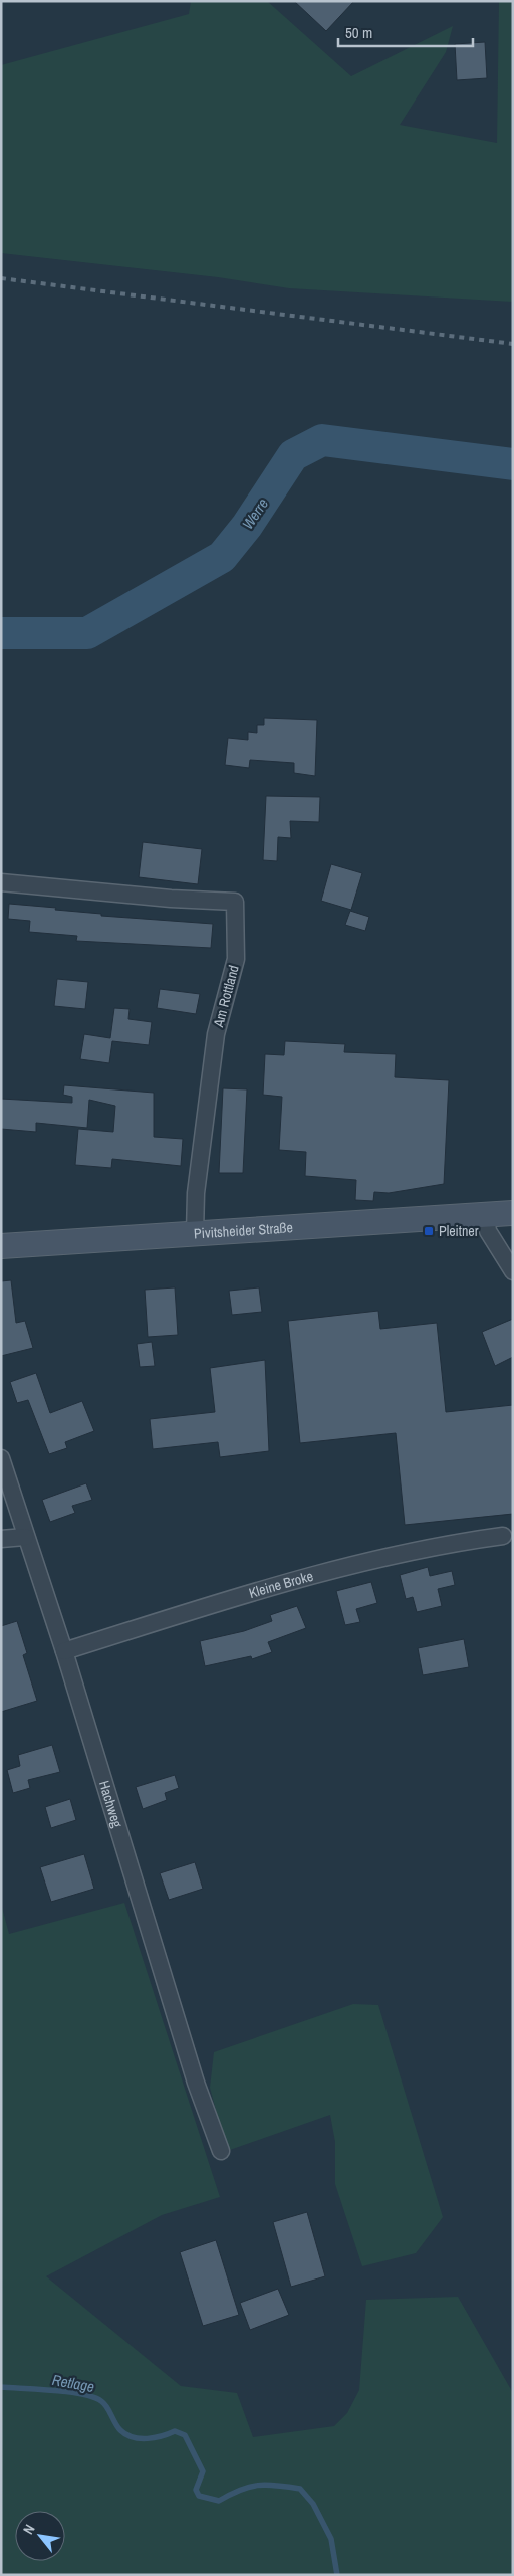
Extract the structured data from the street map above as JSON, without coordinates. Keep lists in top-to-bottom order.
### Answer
{
  "streets": {
    "main road": ["Pivitsheider Straße"],
    "street": ["Am Rottland", "Kleine Broke", "Hachweg"]
  },
  "crossings": [
    ["Am Rottland", "Pivitsheider Straße"],
    ["Kleine Broke", "Hachweg"]
  ],
  "water": ["Werre", "Retlage"],
  "places": {
    "transit": ["Pleitner"]
  },
  "scale_bar": "50 m",
  "north": "top left"
}
